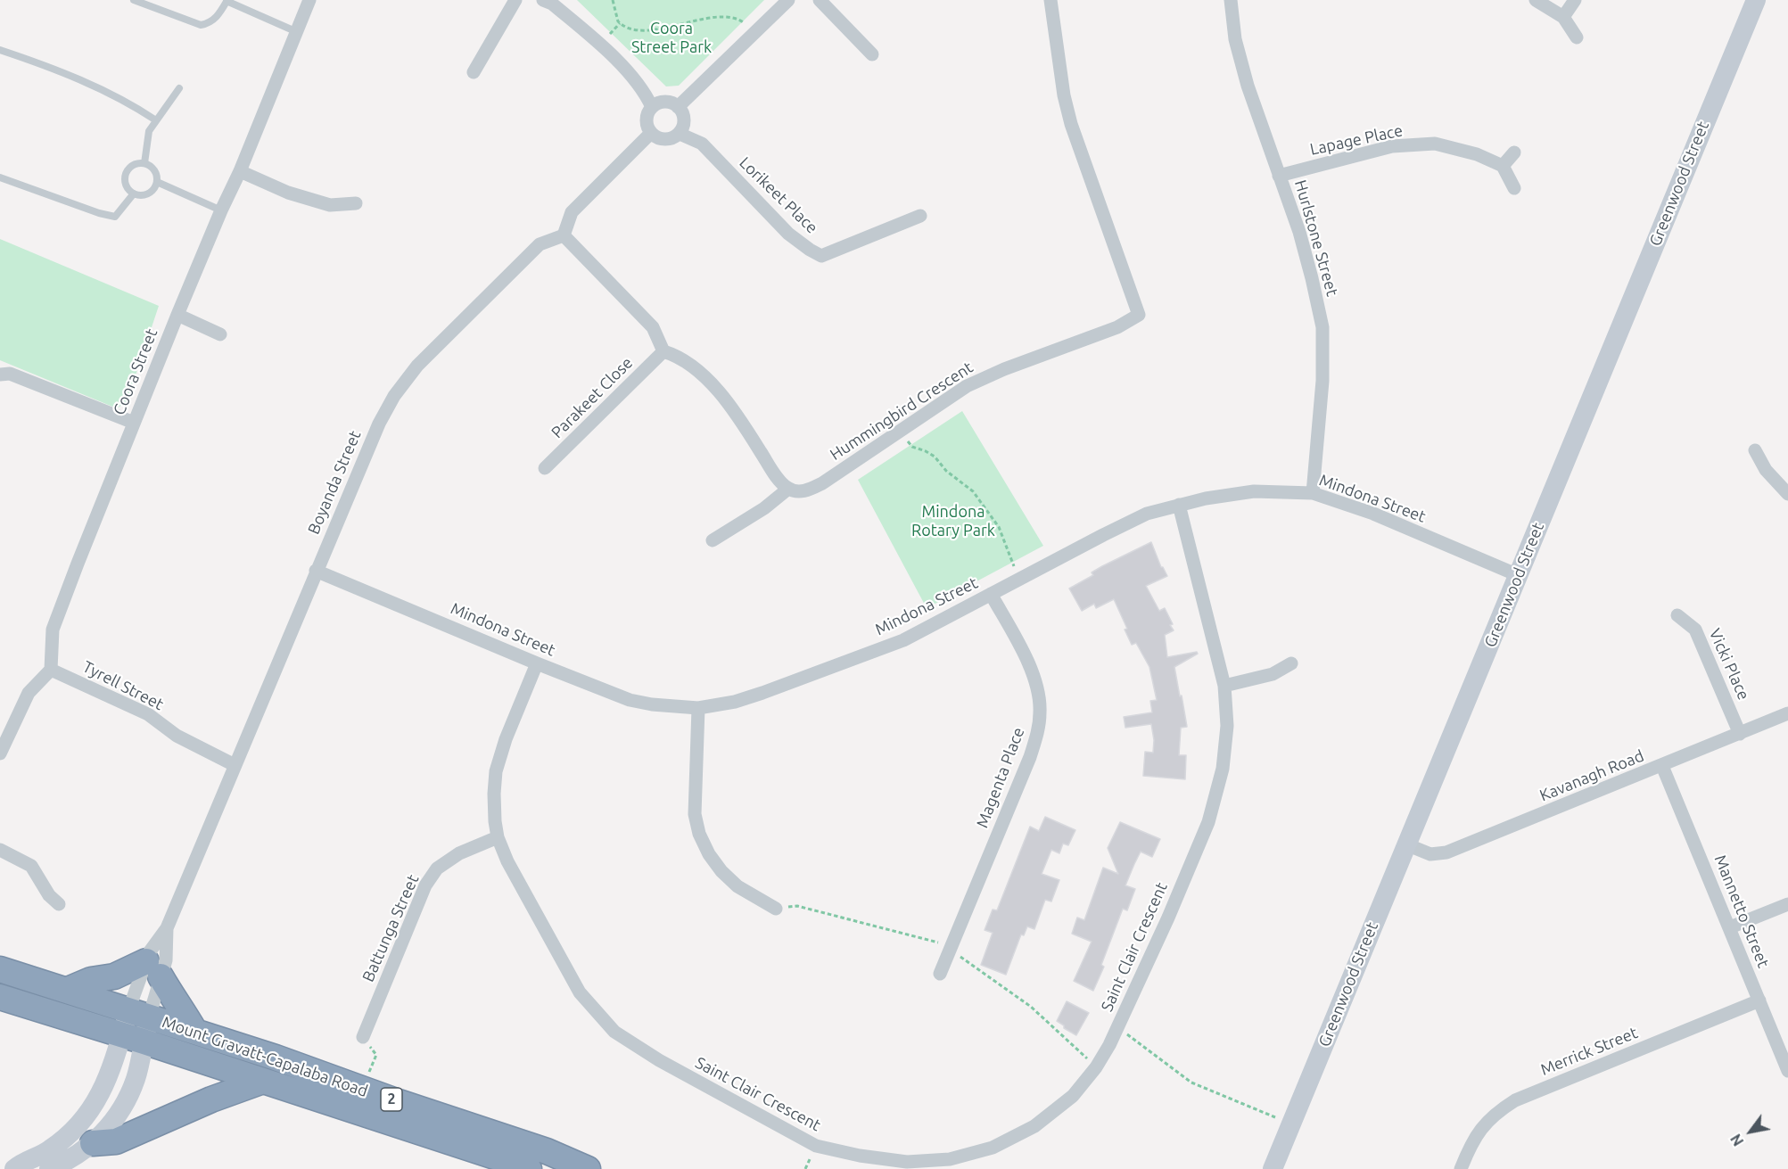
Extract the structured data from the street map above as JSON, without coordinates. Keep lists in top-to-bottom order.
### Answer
{
  "streets": {
    "highway": ["Mount Gravatt-Capalaba Road", "2"],
    "street": [
      "Lapage Place",
      "Greenwood Street",
      "Lorikeet Place",
      "Hurlstone Street",
      "Coora Street",
      "Parakeet Close",
      "Hummingbird Crescent",
      "Boyanda Street",
      "Mindona Street",
      "Vicki Place",
      "Tyrell Street",
      "Kavanagh Road",
      "Magenta Place",
      "Mannetto Street",
      "Battunga Street",
      "Saint Clair Crescent",
      "Merrick Street"
    ]
  },
  "crossings": [
    ["Lapage Place", "Hurlstone Street"],
    ["Greenwood Street", "Mindona Street"],
    ["Greenwood Street", "Kavanagh Road"],
    ["Hurlstone Street", "Mindona Street"],
    ["Coora Street", "Tyrell Street"],
    ["Boyanda Street", "Mindona Street"],
    ["Boyanda Street", "Tyrell Street"],
    ["Boyanda Street", "Mount Gravatt-Capalaba Road"],
    ["Mindona Street", "Magenta Place"],
    ["Mindona Street", "Saint Clair Crescent"],
    ["Vicki Place", "Kavanagh Road"],
    ["Kavanagh Road", "Mannetto Street"],
    ["Mannetto Street", "Merrick Street"],
    ["Battunga Street", "Saint Clair Crescent"]
  ],
  "parks": ["Coora Street Park", "Mindona Rotary Park"],
  "north": "bottom left"
}
